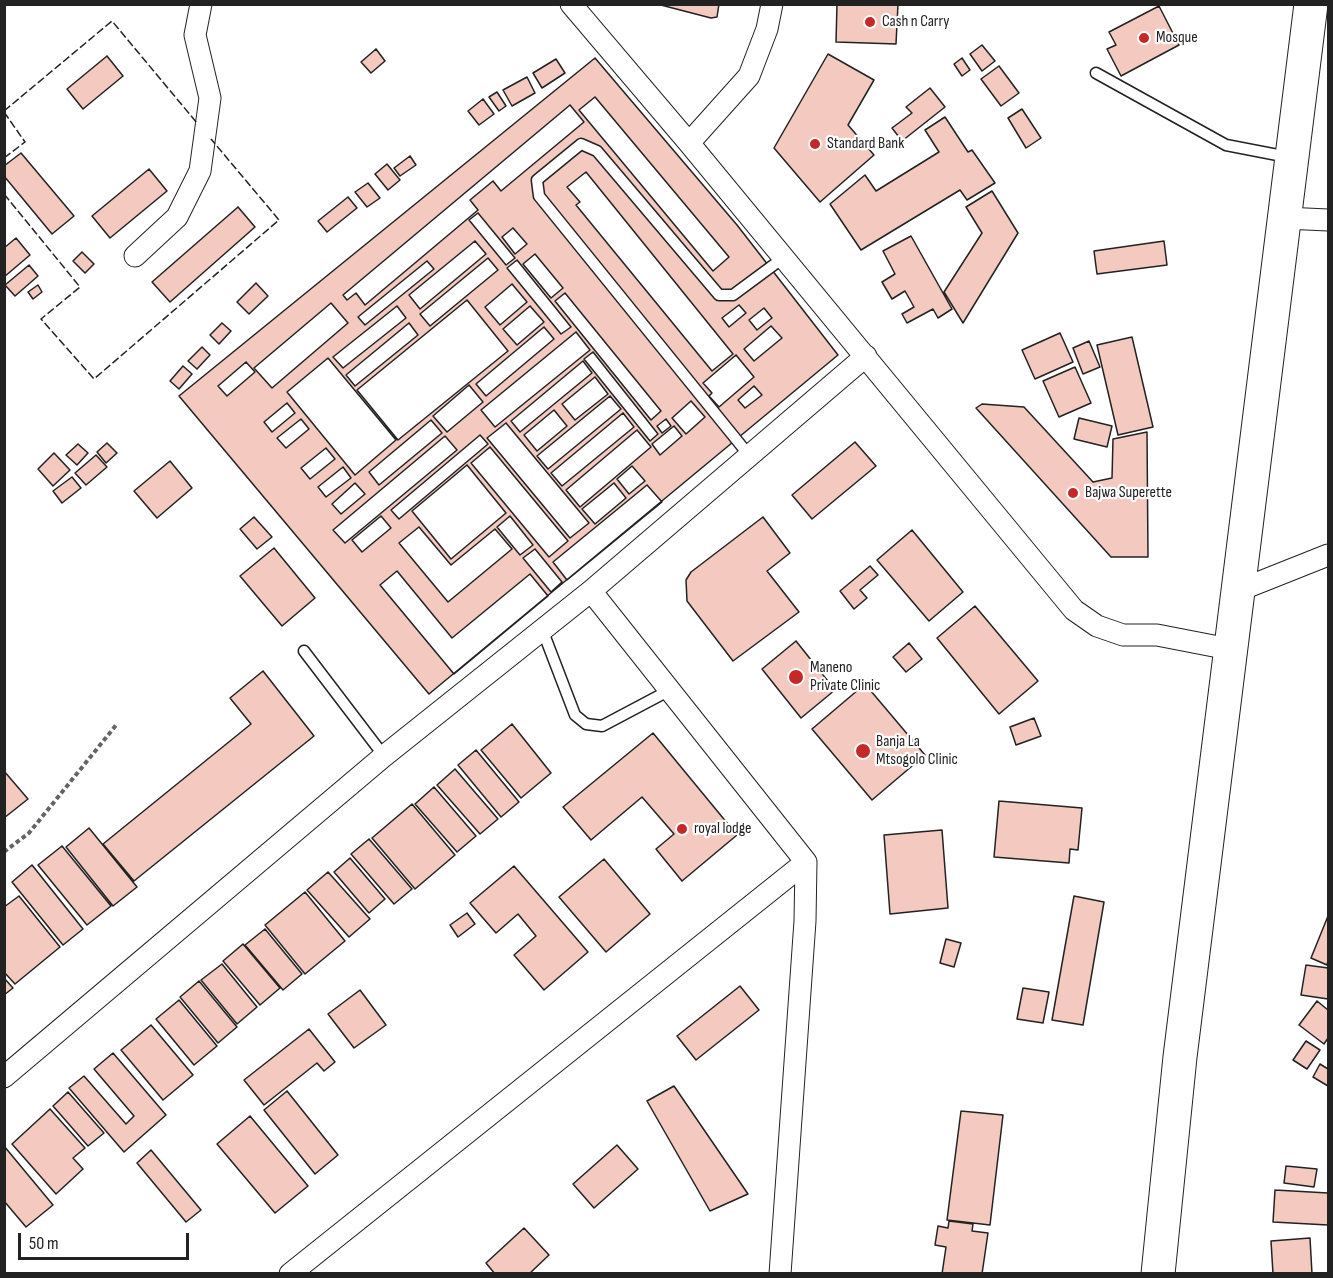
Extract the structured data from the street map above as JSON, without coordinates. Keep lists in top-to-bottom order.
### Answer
{
  "places": [
    "Cash n Carry",
    "Mosque",
    "Standard Bank",
    "Bajwa Superette",
    "Maneno Private Clinic",
    "Banja La Mtsogolo Clinic",
    "royal lodge"
  ],
  "scale_bar": "50 m"
}
